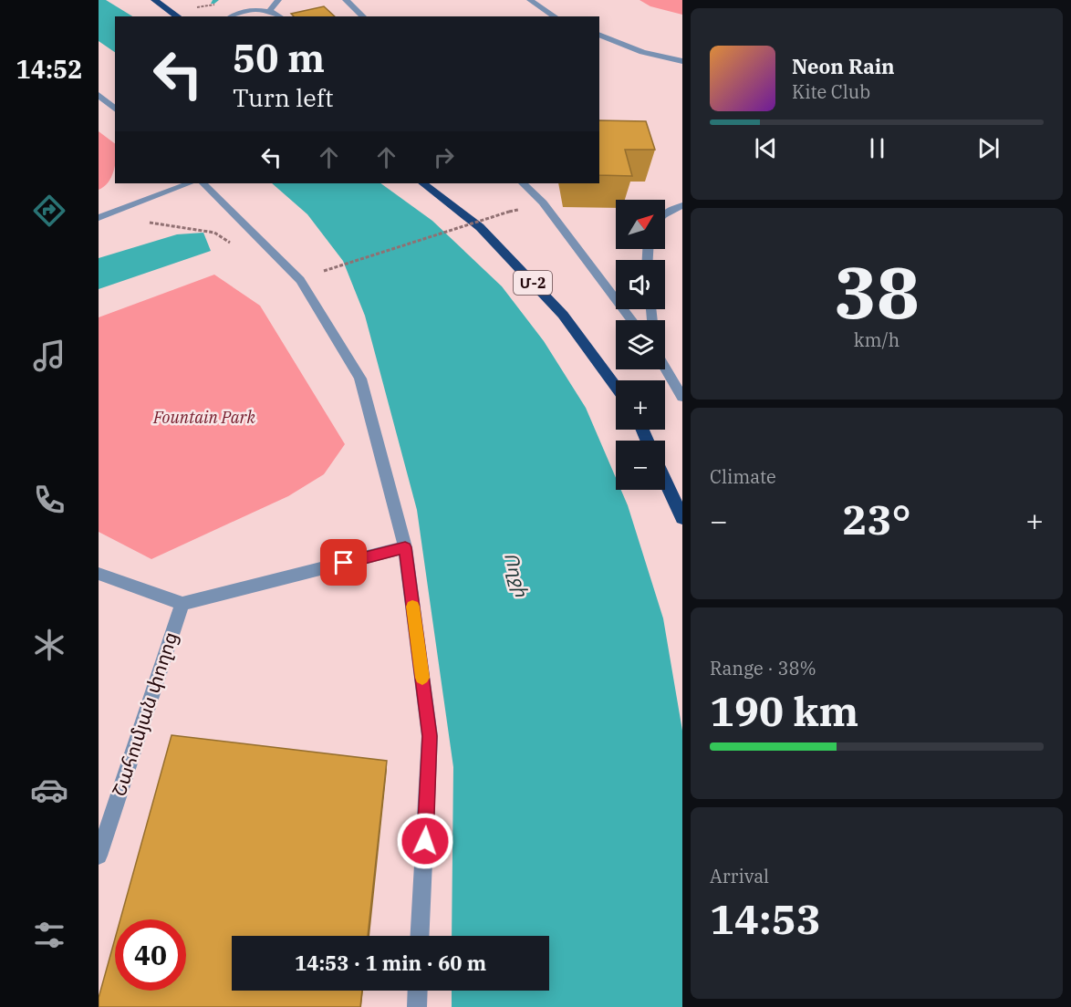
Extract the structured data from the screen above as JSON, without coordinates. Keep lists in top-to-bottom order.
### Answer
{
  "streets": {
    "highway": ["Մ-2"],
    "street": ["Շահումյան փողոց"]
  },
  "water": ["Ողջի"],
  "parks": ["Fountain Park"],
  "north": "top right",
  "page": {
    "tabs": "14:52",
    "turn": ["50 m", "Turn left"],
    "song": ["Neon Rain", "Kite Club"],
    "map_buttons": ["+", "−"],
    "tile": [
      ["38", "km/h"],
      "Climate",
      ["Range · 38%", "190 km"],
      ["Arrival", "14:53"]
    ],
    "heat": ["−", "23°", "+"],
    "limit": "40",
    "trip": "14:53 · 1 min · 60 m"
  }
}
